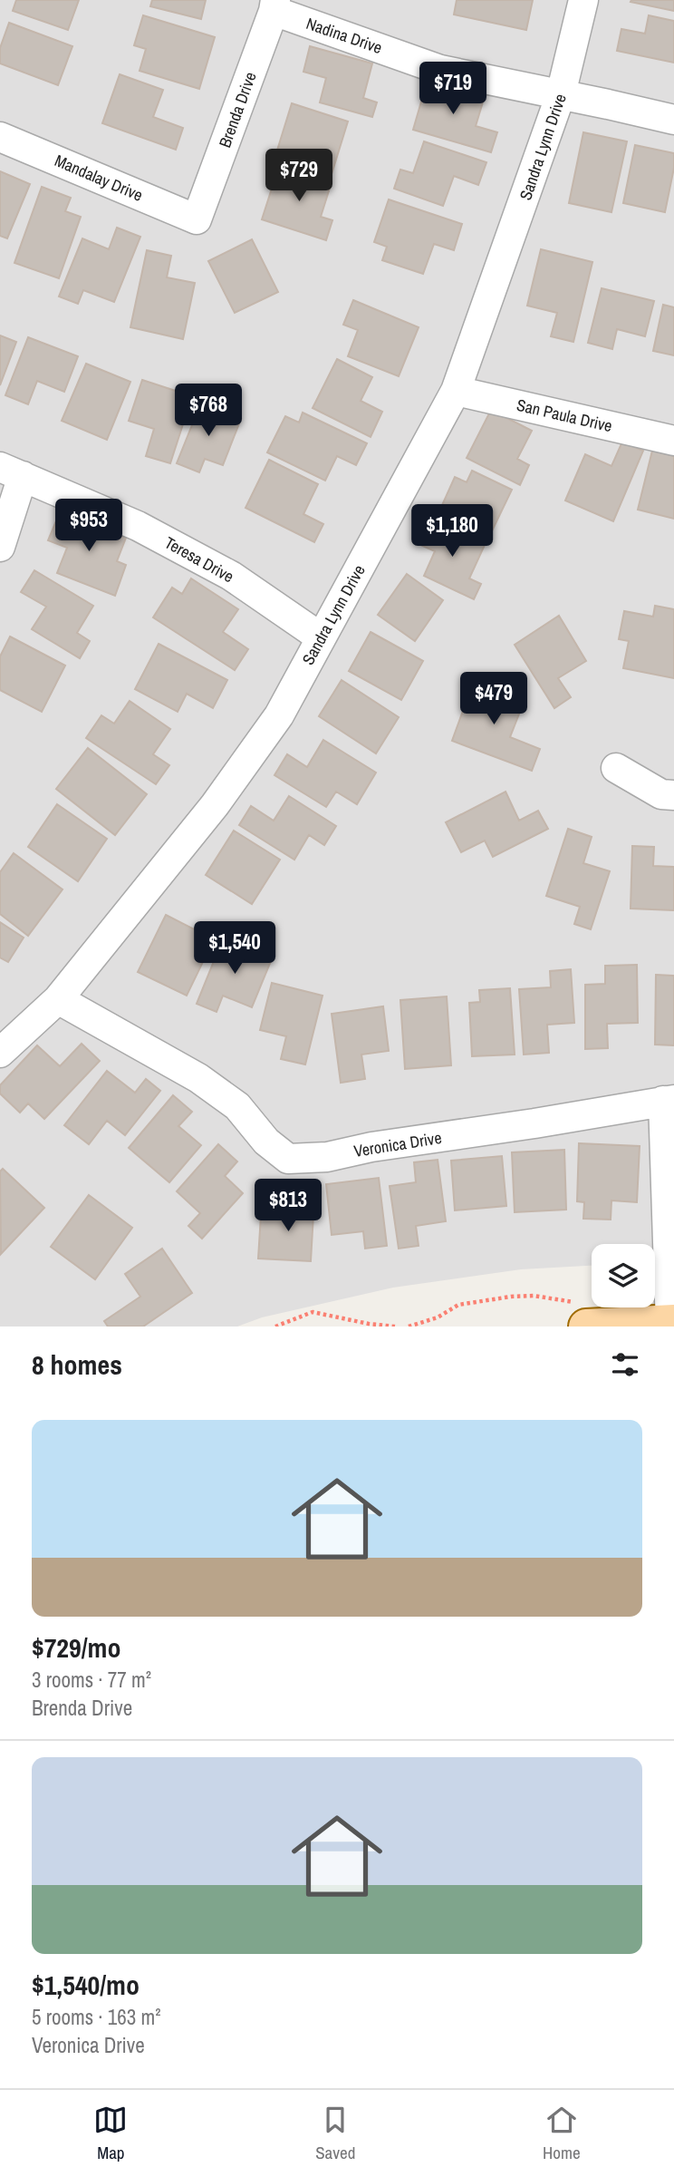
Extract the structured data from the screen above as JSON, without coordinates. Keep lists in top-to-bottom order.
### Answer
{
  "streets": {
    "street": [
      "Nadina Drive",
      "Brenda Drive",
      "Sandra Lynn Drive",
      "Mandalay Drive",
      "San Paula Drive",
      "Teresa Drive",
      "Veronica Drive"
    ]
  },
  "crossings": [
    ["Nadina Drive", "Brenda Drive"],
    ["Nadina Drive", "Sandra Lynn Drive"],
    ["Brenda Drive", "Mandalay Drive"],
    ["Sandra Lynn Drive", "San Paula Drive"],
    ["Sandra Lynn Drive", "Teresa Drive"],
    ["Sandra Lynn Drive", "Veronica Drive"]
  ],
  "page": {
    "price": [
      "$719",
      "$729",
      "$768",
      "$953",
      "$1,180",
      "$479",
      "$1,540",
      "$813"
    ],
    "heading": "8 homes",
    "list": [
      {
        "name": "$729/mo",
        "note": "3 rooms · 77 m² · Brenda Drive"
      },
      {
        "name": "$1,540/mo",
        "note": "5 rooms · 163 m² · Veronica Drive"
      }
    ],
    "tabs": ["Map", "Saved", "Home"]
  }
}
